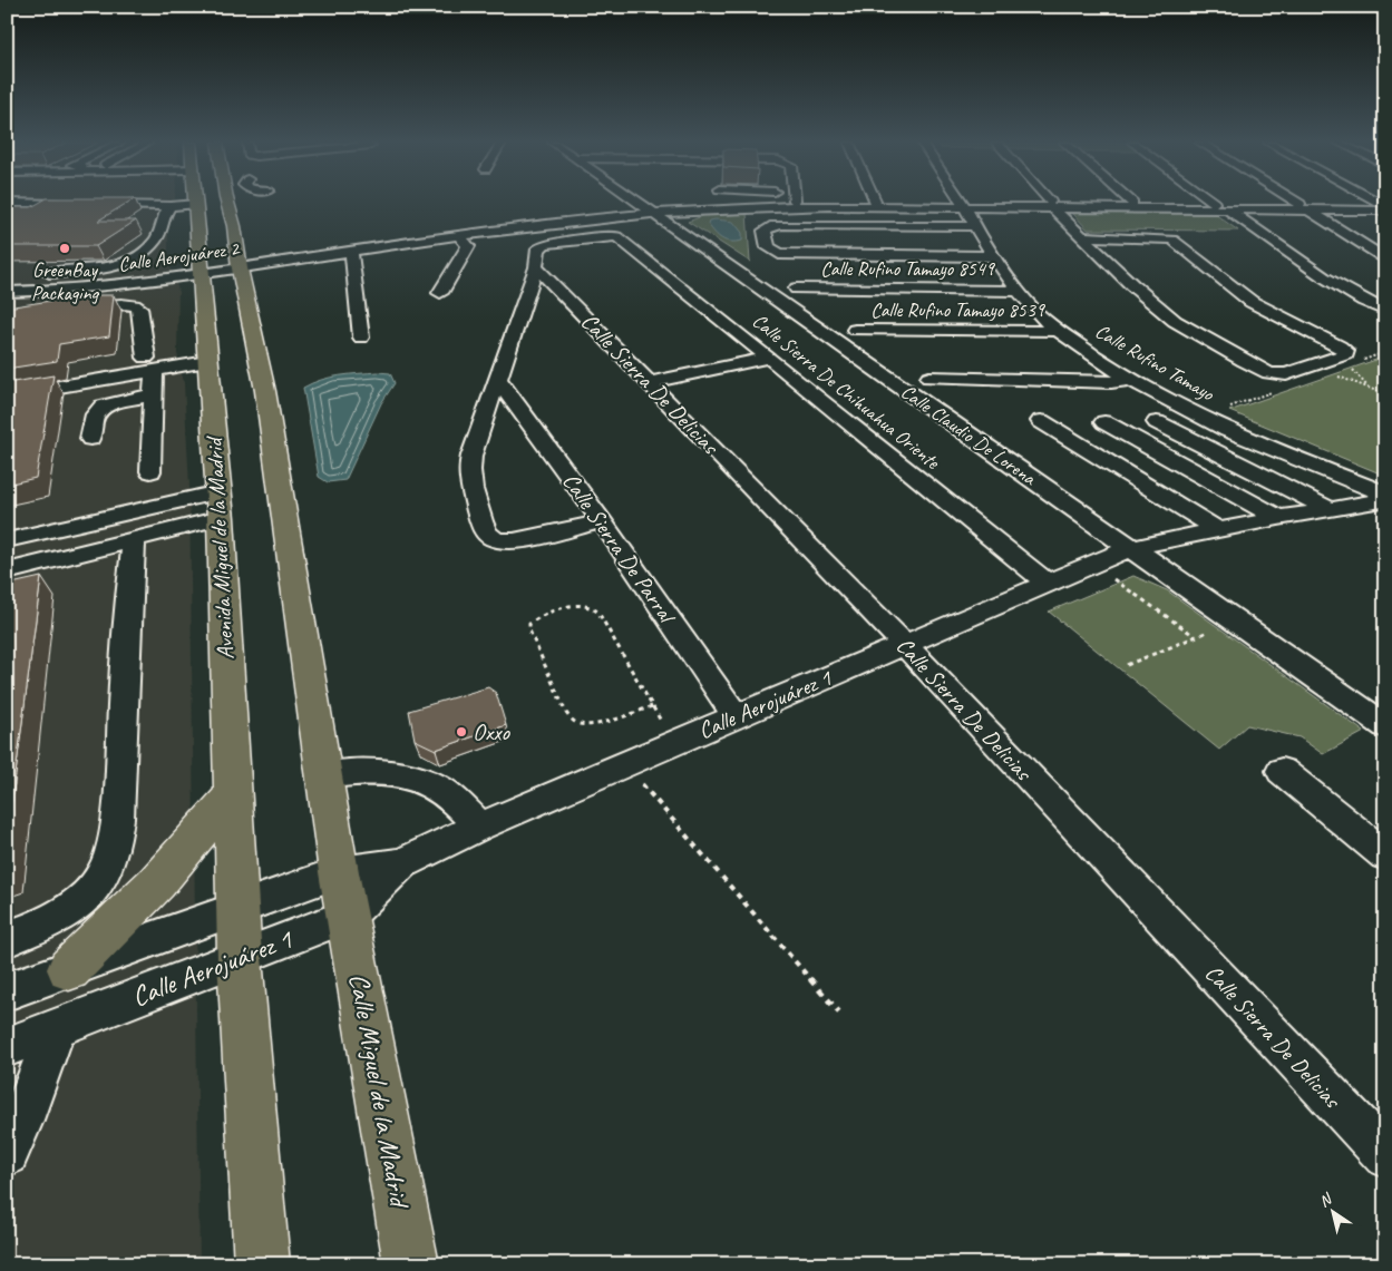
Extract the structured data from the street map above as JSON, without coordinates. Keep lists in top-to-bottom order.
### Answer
{
  "streets": {
    "main road": ["Avenida Miguel de la Madrid", "Calle Miguel de la Madrid"],
    "street": [
      "Calle Aerojuárez 2",
      "Calle Rufino Tamayo 8549",
      "Calle Rufino Tamayo 8539",
      "Calle Rufino Tamayo",
      "Calle Sierra De Delicias",
      "Calle Sierra De Chihuahua Oriente",
      "Calle Claudio De Lorena",
      "Calle Sierra De Parral",
      "Calle Aerojuárez 1"
    ]
  },
  "crossings": [
    ["Calle Aerojuárez 2", "Calle Claudio De Lorena"],
    ["Calle Aerojuárez 2", "Avenida Miguel de la Madrid"],
    ["Calle Rufino Tamayo 8549", "Calle Rufino Tamayo"],
    ["Calle Rufino Tamayo 8539", "Calle Rufino Tamayo"],
    ["Calle Rufino Tamayo", "Calle Aerojuárez 1"],
    ["Calle Sierra De Delicias", "Calle Sierra De Chihuahua Oriente"],
    ["Calle Sierra De Delicias", "Calle Aerojuárez 1"],
    ["Calle Sierra De Chihuahua Oriente", "Calle Aerojuárez 1"],
    ["Calle Claudio De Lorena", "Calle Aerojuárez 1"],
    ["Calle Sierra De Parral", "Calle Aerojuárez 1"],
    ["Avenida Miguel de la Madrid", "Calle Aerojuárez 1"],
    ["Calle Aerojuárez 1", "Calle Miguel de la Madrid"]
  ],
  "places": ["GreenBay Packaging", "Oxxo"],
  "north": "top left"
}
